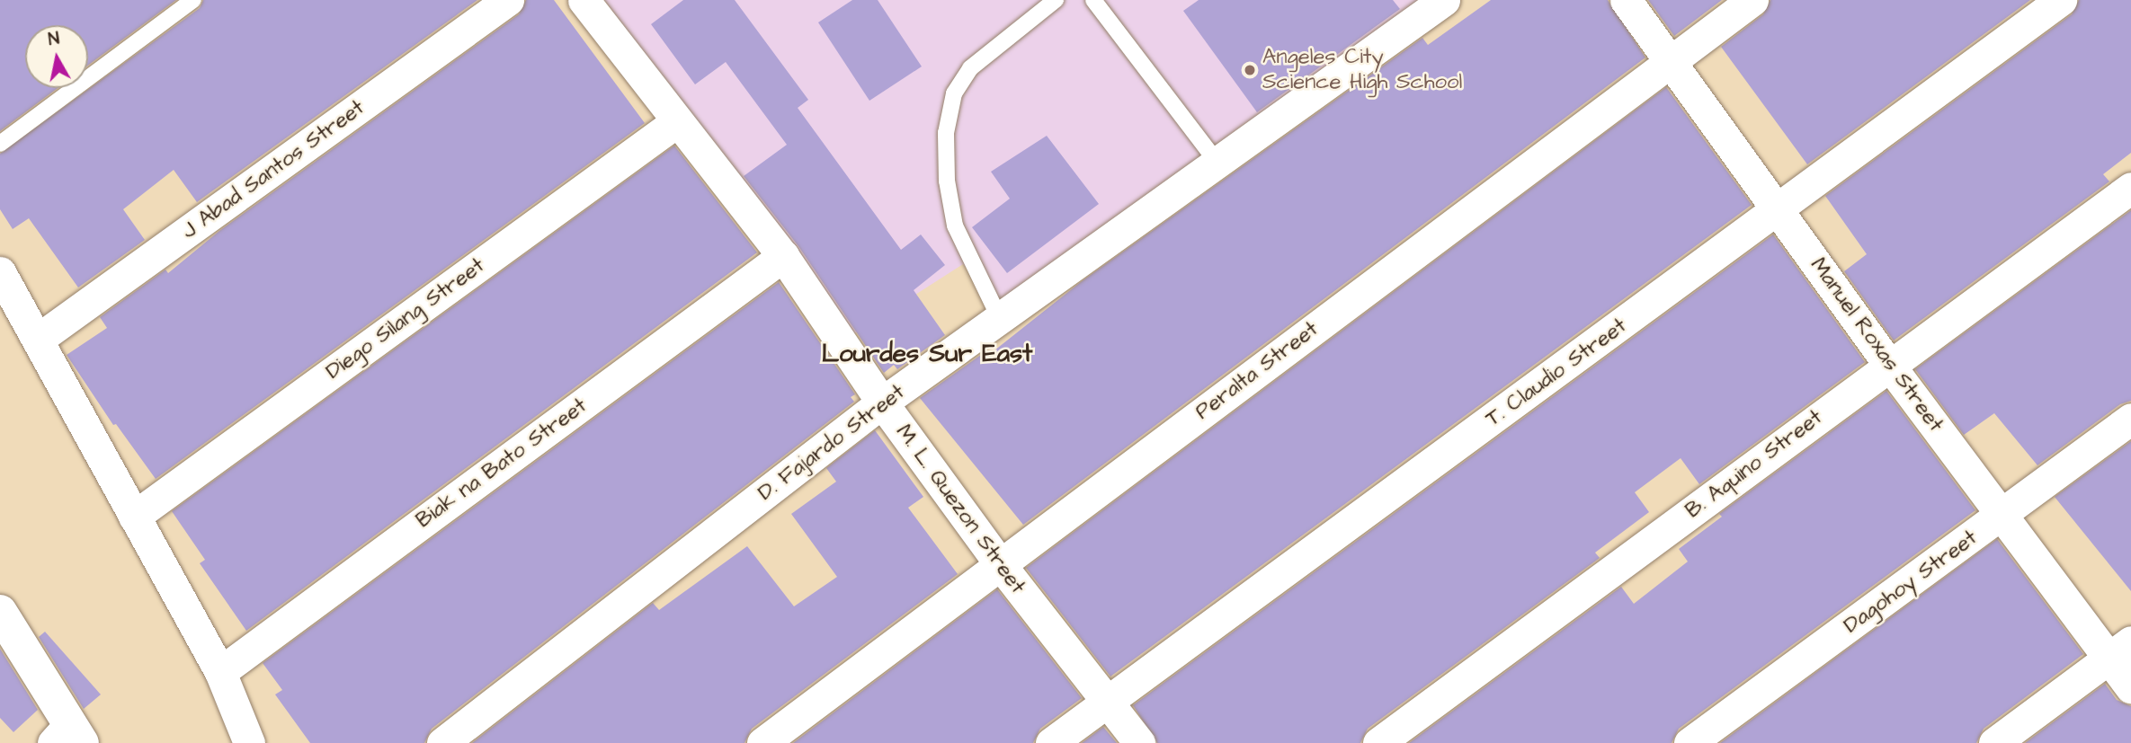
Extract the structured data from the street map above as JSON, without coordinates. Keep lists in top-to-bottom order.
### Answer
{
  "streets": {
    "street": [
      "J Abad Santos Street",
      "Diego Silang Street",
      "Manuel Roxas Street",
      "Peralta Street",
      "T. Claudio Street",
      "D. Fajardo Street",
      "Biak na Bato Street",
      "B. Aquino Street",
      "M. L. Quezon Street",
      "Dagohoy Street"
    ]
  },
  "crossings": [
    ["Diego Silang Street", "M. L. Quezon Street"],
    ["Manuel Roxas Street", "Peralta Street"],
    ["Manuel Roxas Street", "T. Claudio Street"],
    ["Manuel Roxas Street", "B. Aquino Street"],
    ["Manuel Roxas Street", "Dagohoy Street"],
    ["Peralta Street", "M. L. Quezon Street"],
    ["T. Claudio Street", "M. L. Quezon Street"],
    ["D. Fajardo Street", "M. L. Quezon Street"],
    ["Biak na Bato Street", "M. L. Quezon Street"]
  ],
  "districts": ["Lourdes Sur East"],
  "places": ["Angeles City Science High School"],
  "north": "top"
}
